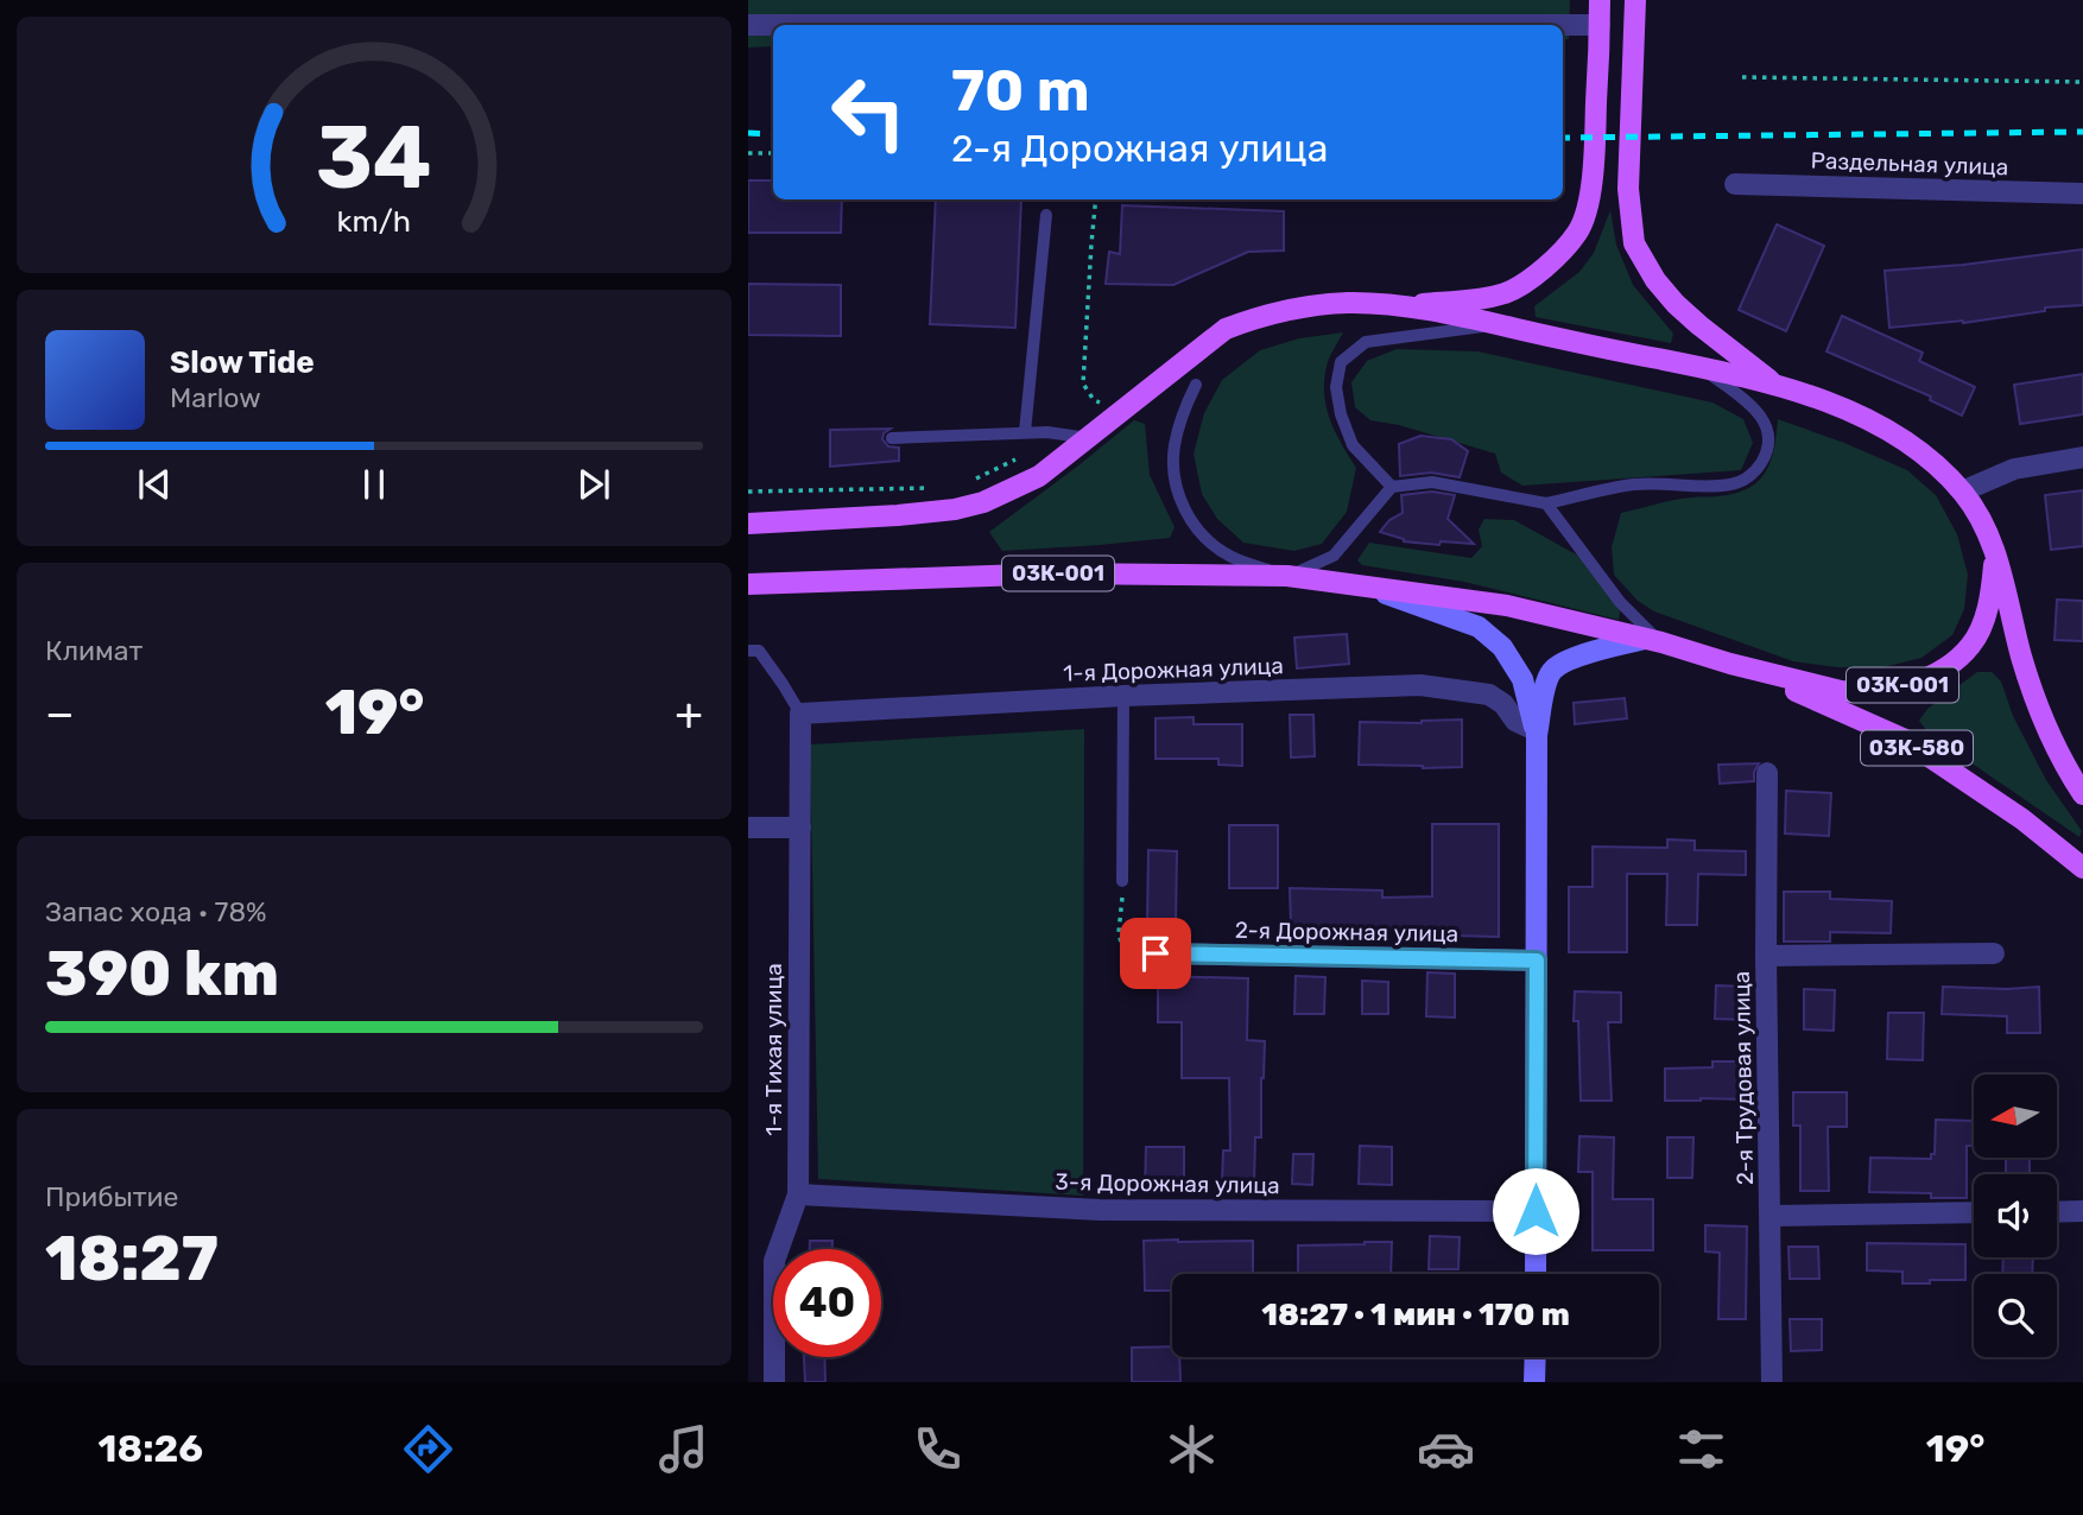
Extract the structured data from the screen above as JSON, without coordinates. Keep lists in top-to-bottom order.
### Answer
{
  "streets": {
    "main road": ["03К-001", "03К-580"],
    "street": [
      "Раздельная улица",
      "1-я Дорожная улица",
      "2-я Дорожная улица",
      "1-я Тихая улица",
      "2-я Трудовая улица",
      "3-я Дорожная улица"
    ]
  },
  "crossings": [
    ["03К-001", "1-я Дорожная улица"],
    ["03К-001", "03К-580"],
    ["1-я Дорожная улица", "1-я Тихая улица"],
    ["1-я Тихая улица", "3-я Дорожная улица"]
  ],
  "north": "left",
  "page": {
    "turn": ["70 m", "2-я Дорожная улица"],
    "song": ["Slow Tide", "Marlow"],
    "tile": [
      "Климат",
      ["Запас хода · 78%", "390 km"],
      ["Прибытие", "18:27"]
    ],
    "heat": ["−", "19°", "+"],
    "limit": "40",
    "trip": "18:27 · 1 мин · 170 m",
    "tabs": ["18:26", "19°"],
    "gauge": ["34", "km/h"]
  }
}
